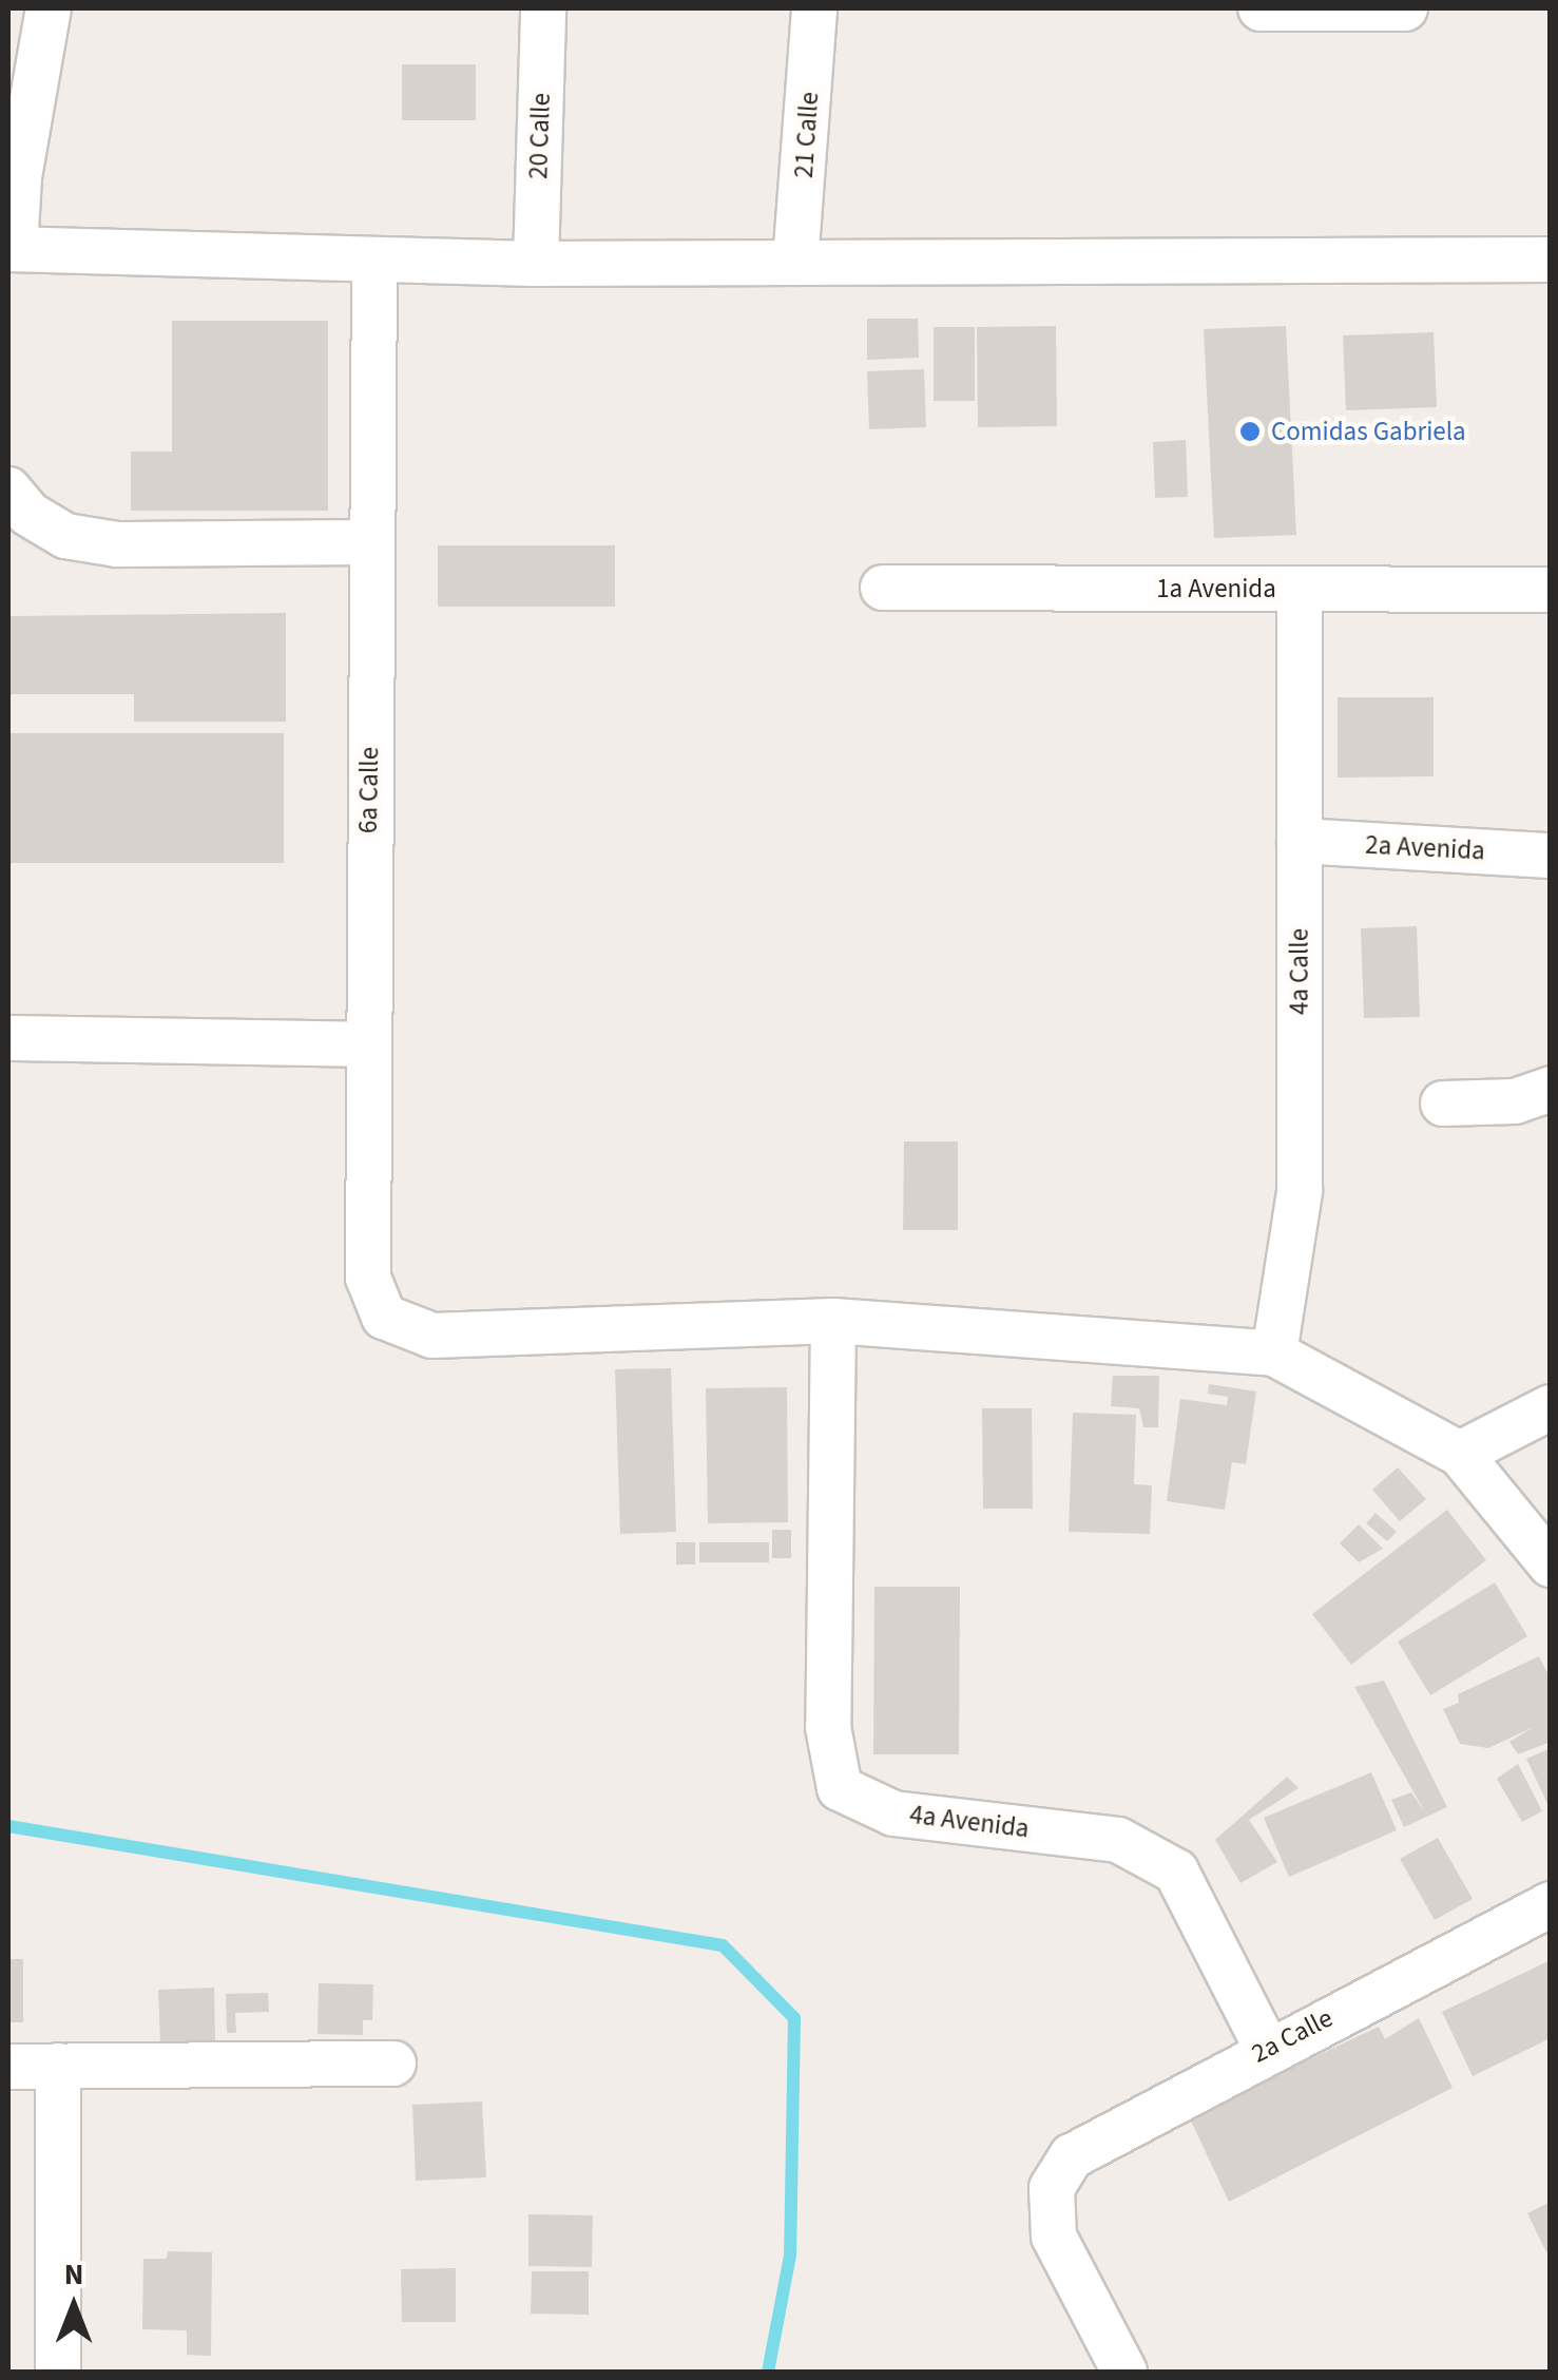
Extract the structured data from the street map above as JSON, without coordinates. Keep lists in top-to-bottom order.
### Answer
{
  "streets": {
    "street": [
      "21 Calle",
      "20 Calle",
      "1a Avenida",
      "6a Calle",
      "2a Avenida",
      "4a Calle",
      "4a Avenida",
      "2a Calle"
    ]
  },
  "crossings": [
    ["1a Avenida", "4a Calle"],
    ["6a Calle", "4a Avenida"],
    ["2a Avenida", "4a Calle"],
    ["4a Avenida", "2a Calle"]
  ],
  "places": ["Comidas Gabriela"],
  "north": "top"
}
